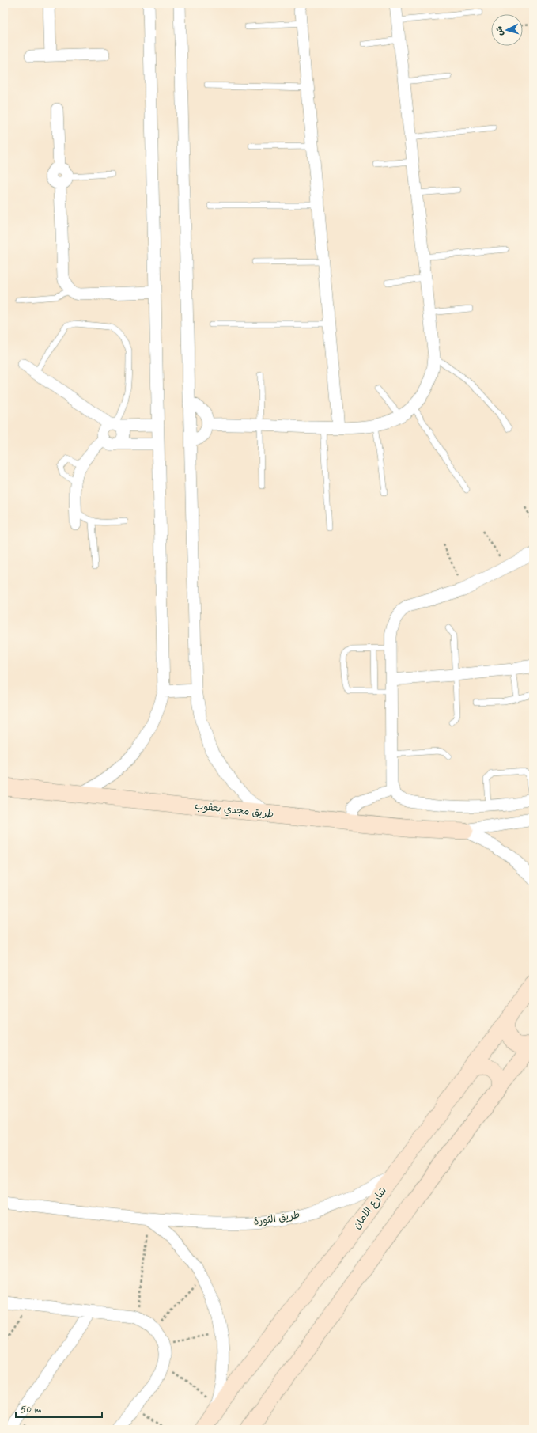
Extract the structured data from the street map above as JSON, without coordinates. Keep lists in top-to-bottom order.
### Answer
{
  "streets": {
    "street": ["طريق مجدي يعقوب", "شارع الامان", "طريق الثورة"]
  },
  "crossings": [
    ["شارع الامان", "طريق الثورة"]
  ],
  "scale_bar": "50 m",
  "north": "left"
}
